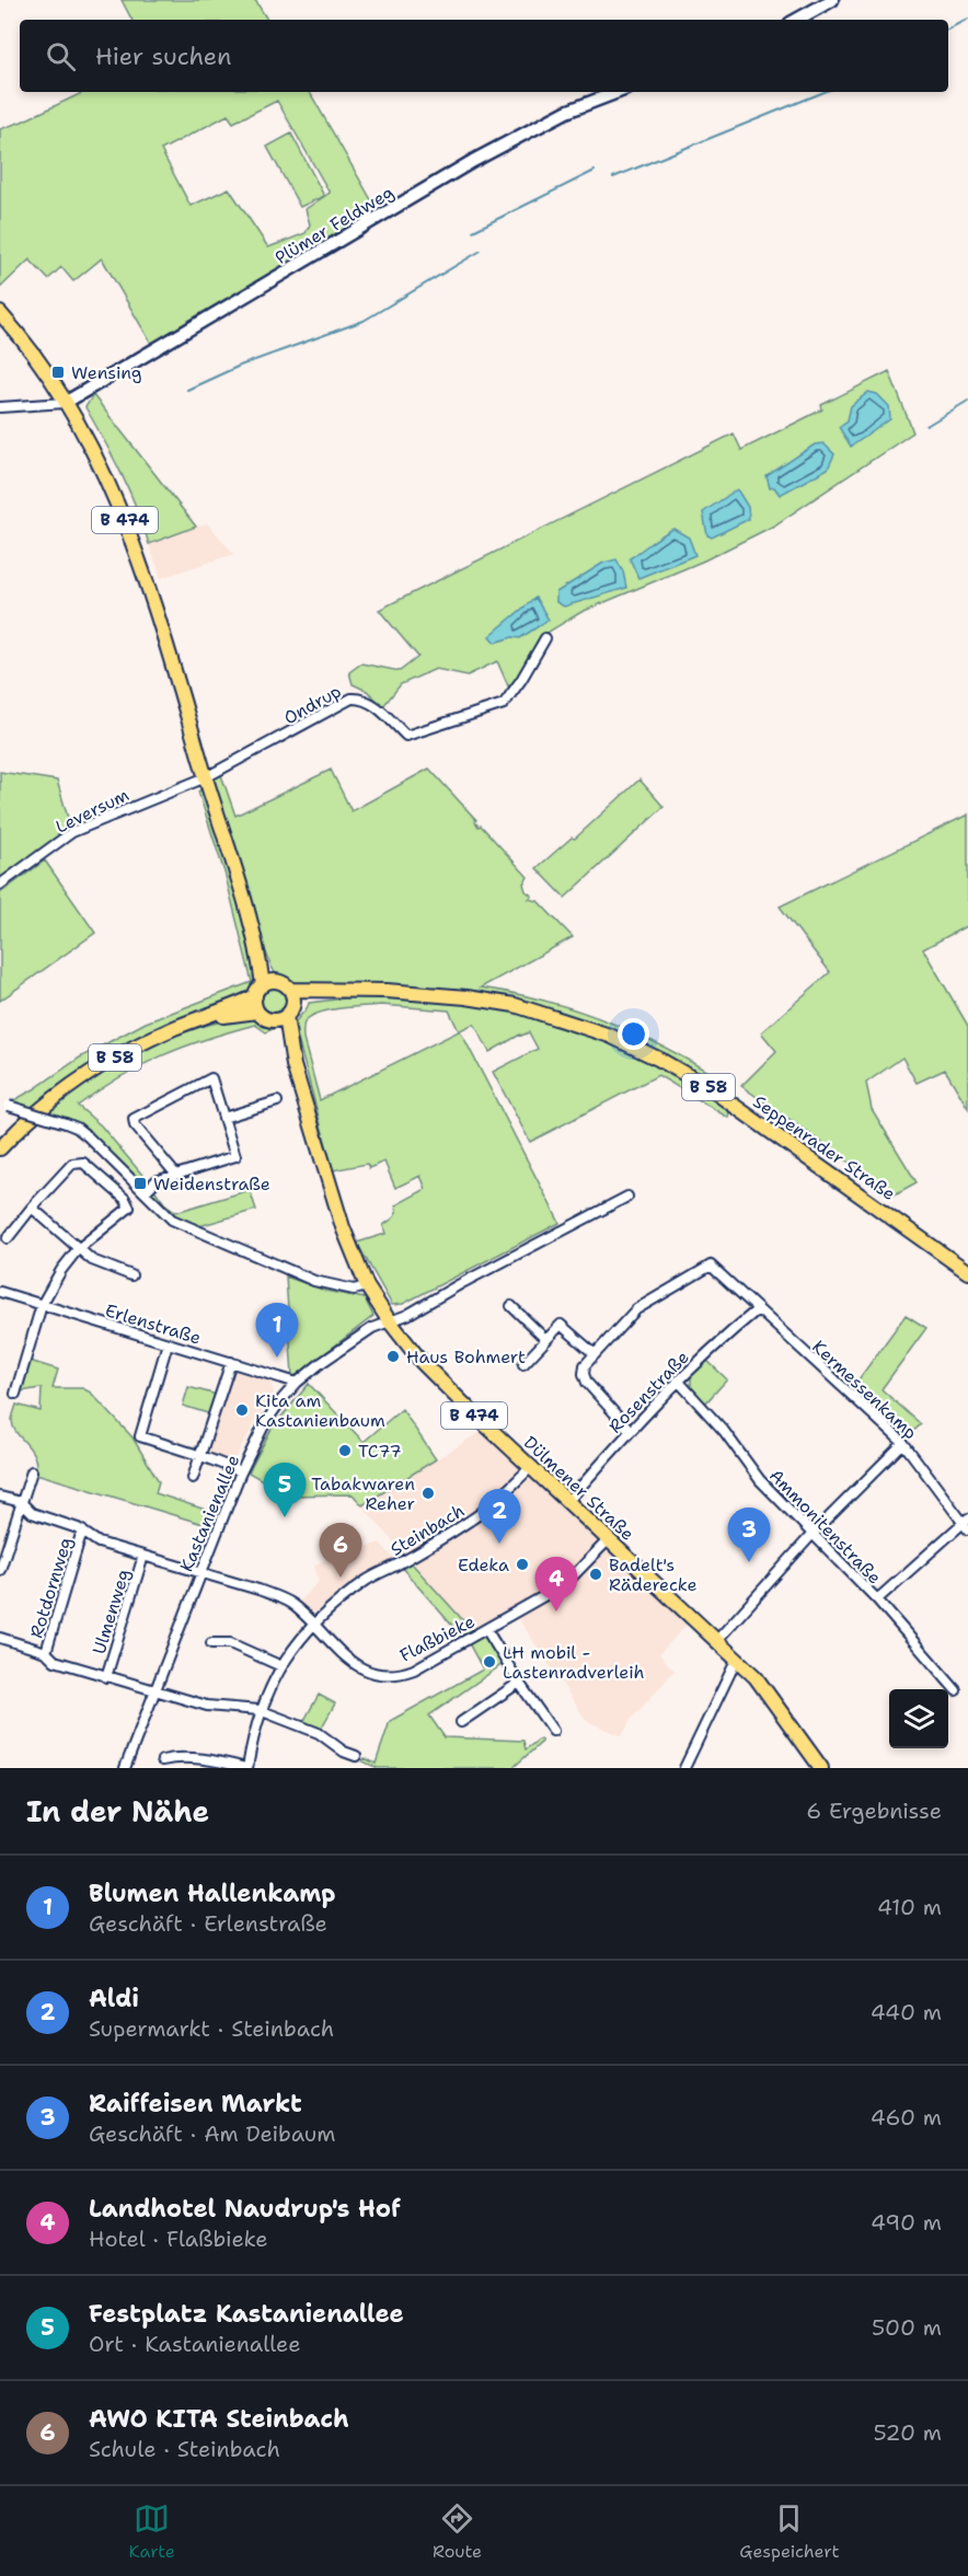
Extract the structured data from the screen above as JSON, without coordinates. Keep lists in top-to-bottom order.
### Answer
{
  "streets": {
    "main road": [
      "B 474",
      "B 58",
      "Seppenrader Straße",
      "Dülmener Straße"
    ],
    "street": [
      "Plümer Feldweg",
      "Ondrup",
      "Leversum",
      "Erlenstraße",
      "Kermessenkamp",
      "Rosenstraße",
      "Kastanienallee",
      "Ammonitenstraße",
      "Steinbach",
      "Rotdornweg",
      "Ulmenweg",
      "Flaßbieke"
    ]
  },
  "crossings": [
    ["Plümer Feldweg", "B 474"],
    ["B 474", "Ondrup"],
    ["B 474", "Leversum"],
    ["B 474", "B 58"],
    ["Ondrup", "Leversum"],
    ["Seppenrader Straße", "Dülmener Straße"],
    ["Erlenstraße", "Kastanienallee"],
    ["Kermessenkamp", "Rosenstraße"],
    ["Rosenstraße", "Dülmener Straße"],
    ["Rosenstraße", "Ammonitenstraße"],
    ["Dülmener Straße", "Kastanienallee"],
    ["Dülmener Straße", "Steinbach"],
    ["Dülmener Straße", "Flaßbieke"],
    ["Kastanienallee", "Flaßbieke"],
    ["Steinbach", "Flaßbieke"],
    ["Rotdornweg", "Flaßbieke"],
    ["Ulmenweg", "Flaßbieke"]
  ],
  "places": {
    "transit": ["Wensing", "Weidenstraße"],
    "other": [
      "Haus Bohmert",
      "Kita am Kastanienbaum",
      "TC77",
      "Tabakwaren Reher",
      "Edeka",
      "Badelt's Räderecke",
      "LH mobil - Lastenradverleih"
    ]
  },
  "page": {
    "search": "Hier suchen",
    "pins": [
      "1",
      "5",
      "2",
      "3",
      "6",
      "4"
    ],
    "heading": ["In der Nähe", "6 Ergebnisse"],
    "list": [
      {
        "mark": "1",
        "name": "Blumen Hallenkamp",
        "note": "Geschäft · Erlenstraße",
        "value": "410 m"
      },
      {
        "mark": "2",
        "name": "Aldi",
        "note": "Supermarkt · Steinbach",
        "value": "440 m"
      },
      {
        "mark": "3",
        "name": "Raiffeisen Markt",
        "note": "Geschäft · Am Deibaum",
        "value": "460 m"
      },
      {
        "mark": "4",
        "name": "Landhotel Naudrup's Hof",
        "note": "Hotel · Flaßbieke",
        "value": "490 m"
      },
      {
        "mark": "5",
        "name": "Festplatz Kastanienallee",
        "note": "Ort · Kastanienallee",
        "value": "500 m"
      },
      {
        "mark": "6",
        "name": "AWO KITA Steinbach",
        "note": "Schule · Steinbach",
        "value": "520 m"
      }
    ],
    "nav": ["Karte", "Route", "Gespeichert"]
  }
}
